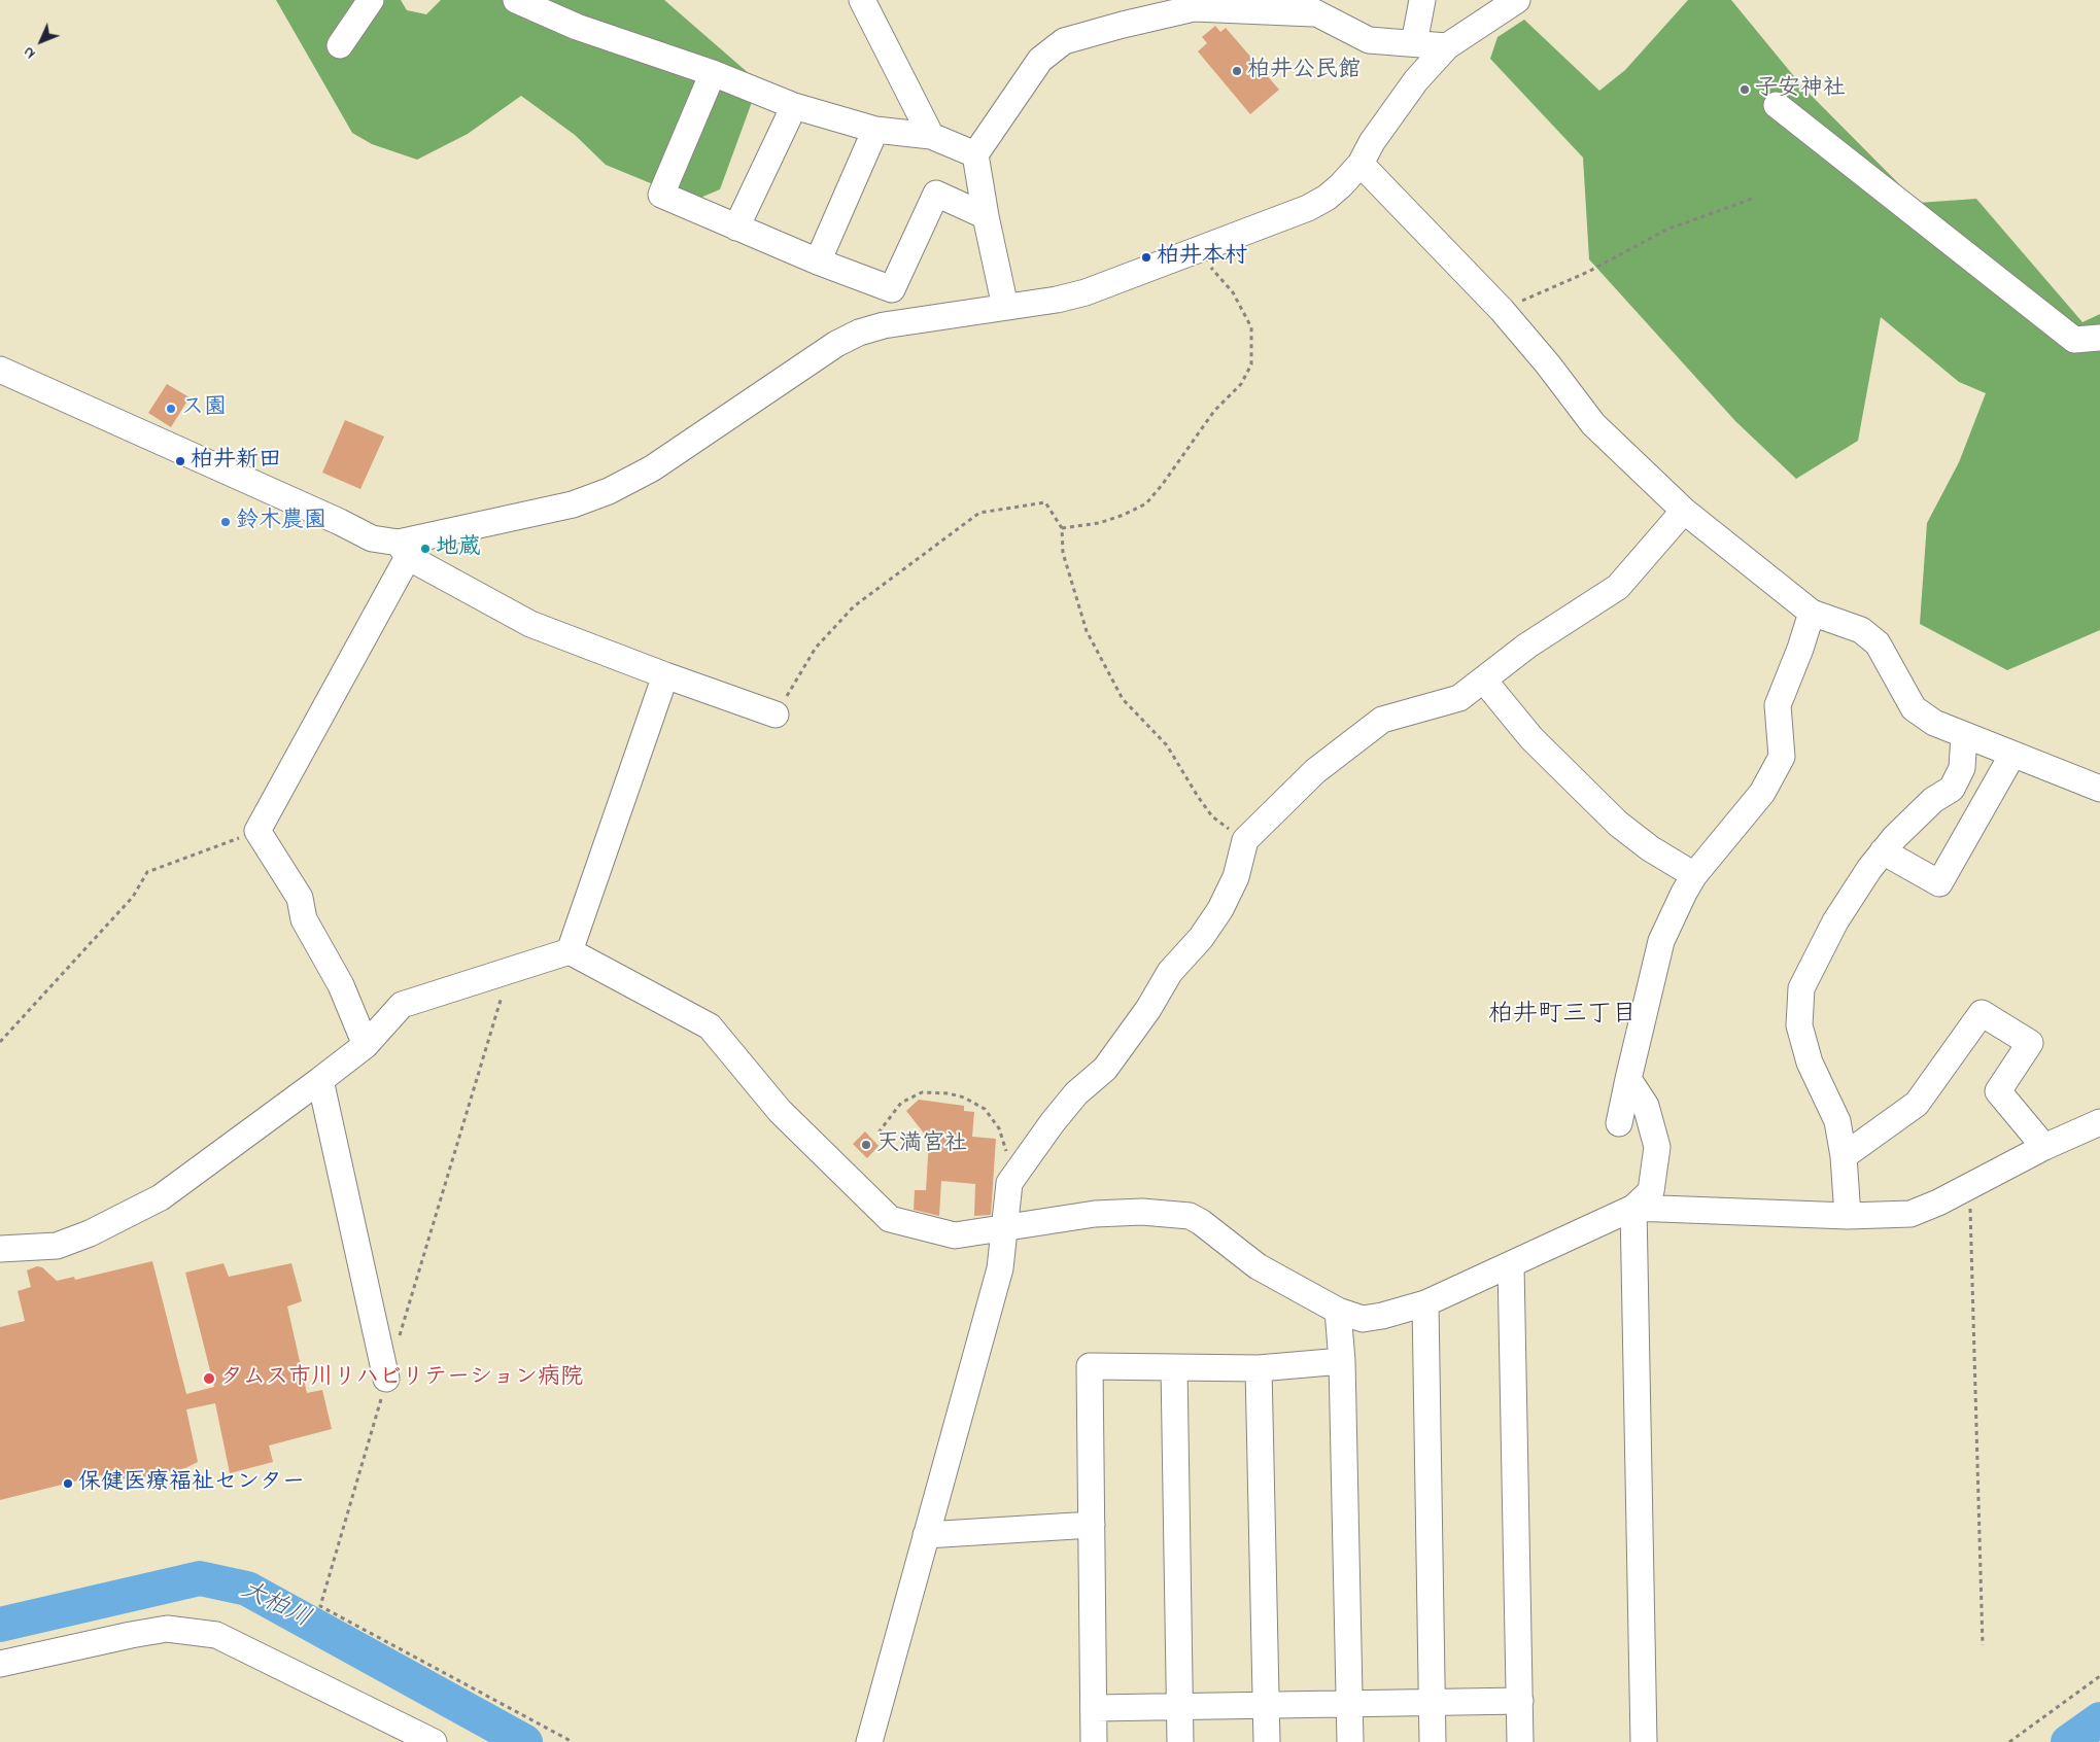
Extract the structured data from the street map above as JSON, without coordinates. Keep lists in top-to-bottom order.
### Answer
{
  "districts": ["柏井町三丁目"],
  "water": ["大柏川"],
  "places": [
    "柏井公民館",
    "子安神社",
    "柏井本村",
    "ス園",
    "柏井新田",
    "鈴木農園",
    "地蔵",
    "天満宮社",
    "タムス市川リハビリテーション病院",
    "保健医療福祉センター"
  ],
  "north": "bottom left"
}
